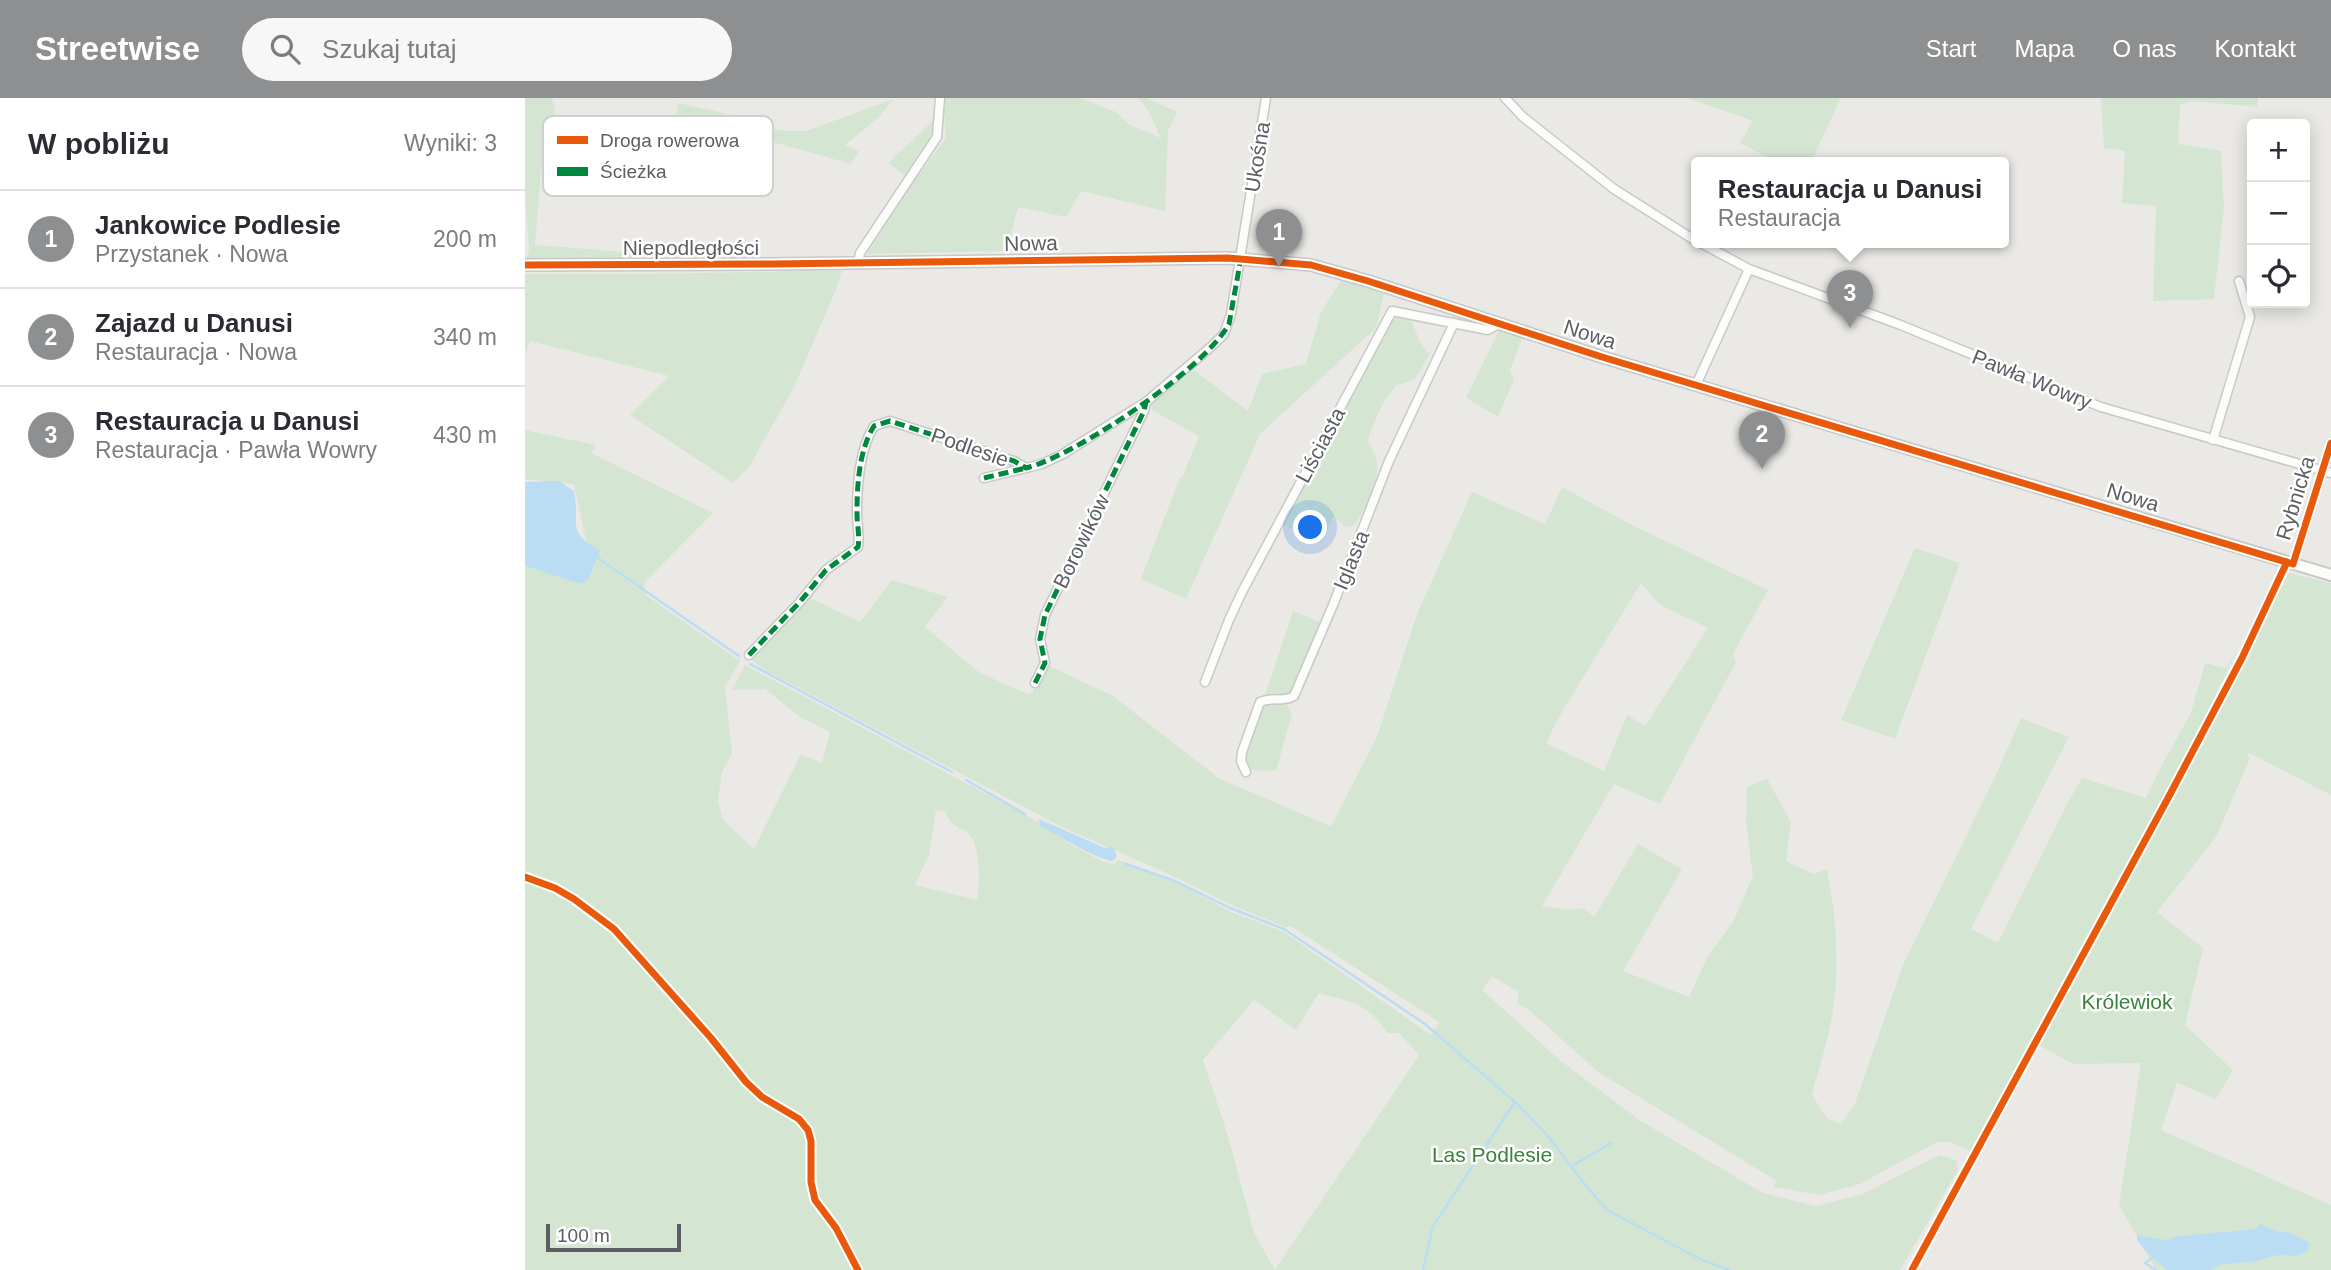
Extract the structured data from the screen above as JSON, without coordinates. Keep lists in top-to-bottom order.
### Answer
{
  "streets": {
    "street": [
      "Ukośna",
      "Nowa",
      "Niepodległości",
      "Pawła Wowry",
      "Liściasta",
      "Podlesie",
      "Rybnicka",
      "Borowików",
      "Iglasta"
    ]
  },
  "crossings": [
    ["Ukośna", "Nowa"],
    ["Ukośna", "Podlesie"],
    ["Nowa", "Niepodległości"],
    ["Nowa", "Liściasta"],
    ["Nowa", "Podlesie"],
    ["Nowa", "Rybnicka"],
    ["Pawła Wowry", "Rybnicka"],
    ["Liściasta", "Iglasta"],
    ["Podlesie", "Borowików"]
  ],
  "parks": ["Królewiok", "Las Podlesie"],
  "legend": ["Droga rowerowa", "Ścieżka"],
  "scale_bar": "100 m",
  "page": {
    "header": "Streetwise",
    "search": "Szukaj tutaj",
    "nav": [
      "Start",
      "Mapa",
      "O nas",
      "Kontakt"
    ],
    "heading": ["W pobliżu", "Wyniki: 3"],
    "map_buttons": ["+", "−"],
    "popup": ["Restauracja u Danusi", "Restauracja"],
    "list": [
      {
        "mark": "1",
        "name": "Jankowice Podlesie",
        "note": "Przystanek · Nowa",
        "value": "200 m"
      },
      {
        "mark": "2",
        "name": "Zajazd u Danusi",
        "note": "Restauracja · Nowa",
        "value": "340 m"
      },
      {
        "mark": "3",
        "name": "Restauracja u Danusi",
        "note": "Restauracja · Pawła Wowry",
        "value": "430 m"
      }
    ],
    "pins": ["1", "3", "2"],
    "scale": "100 m"
  }
}
